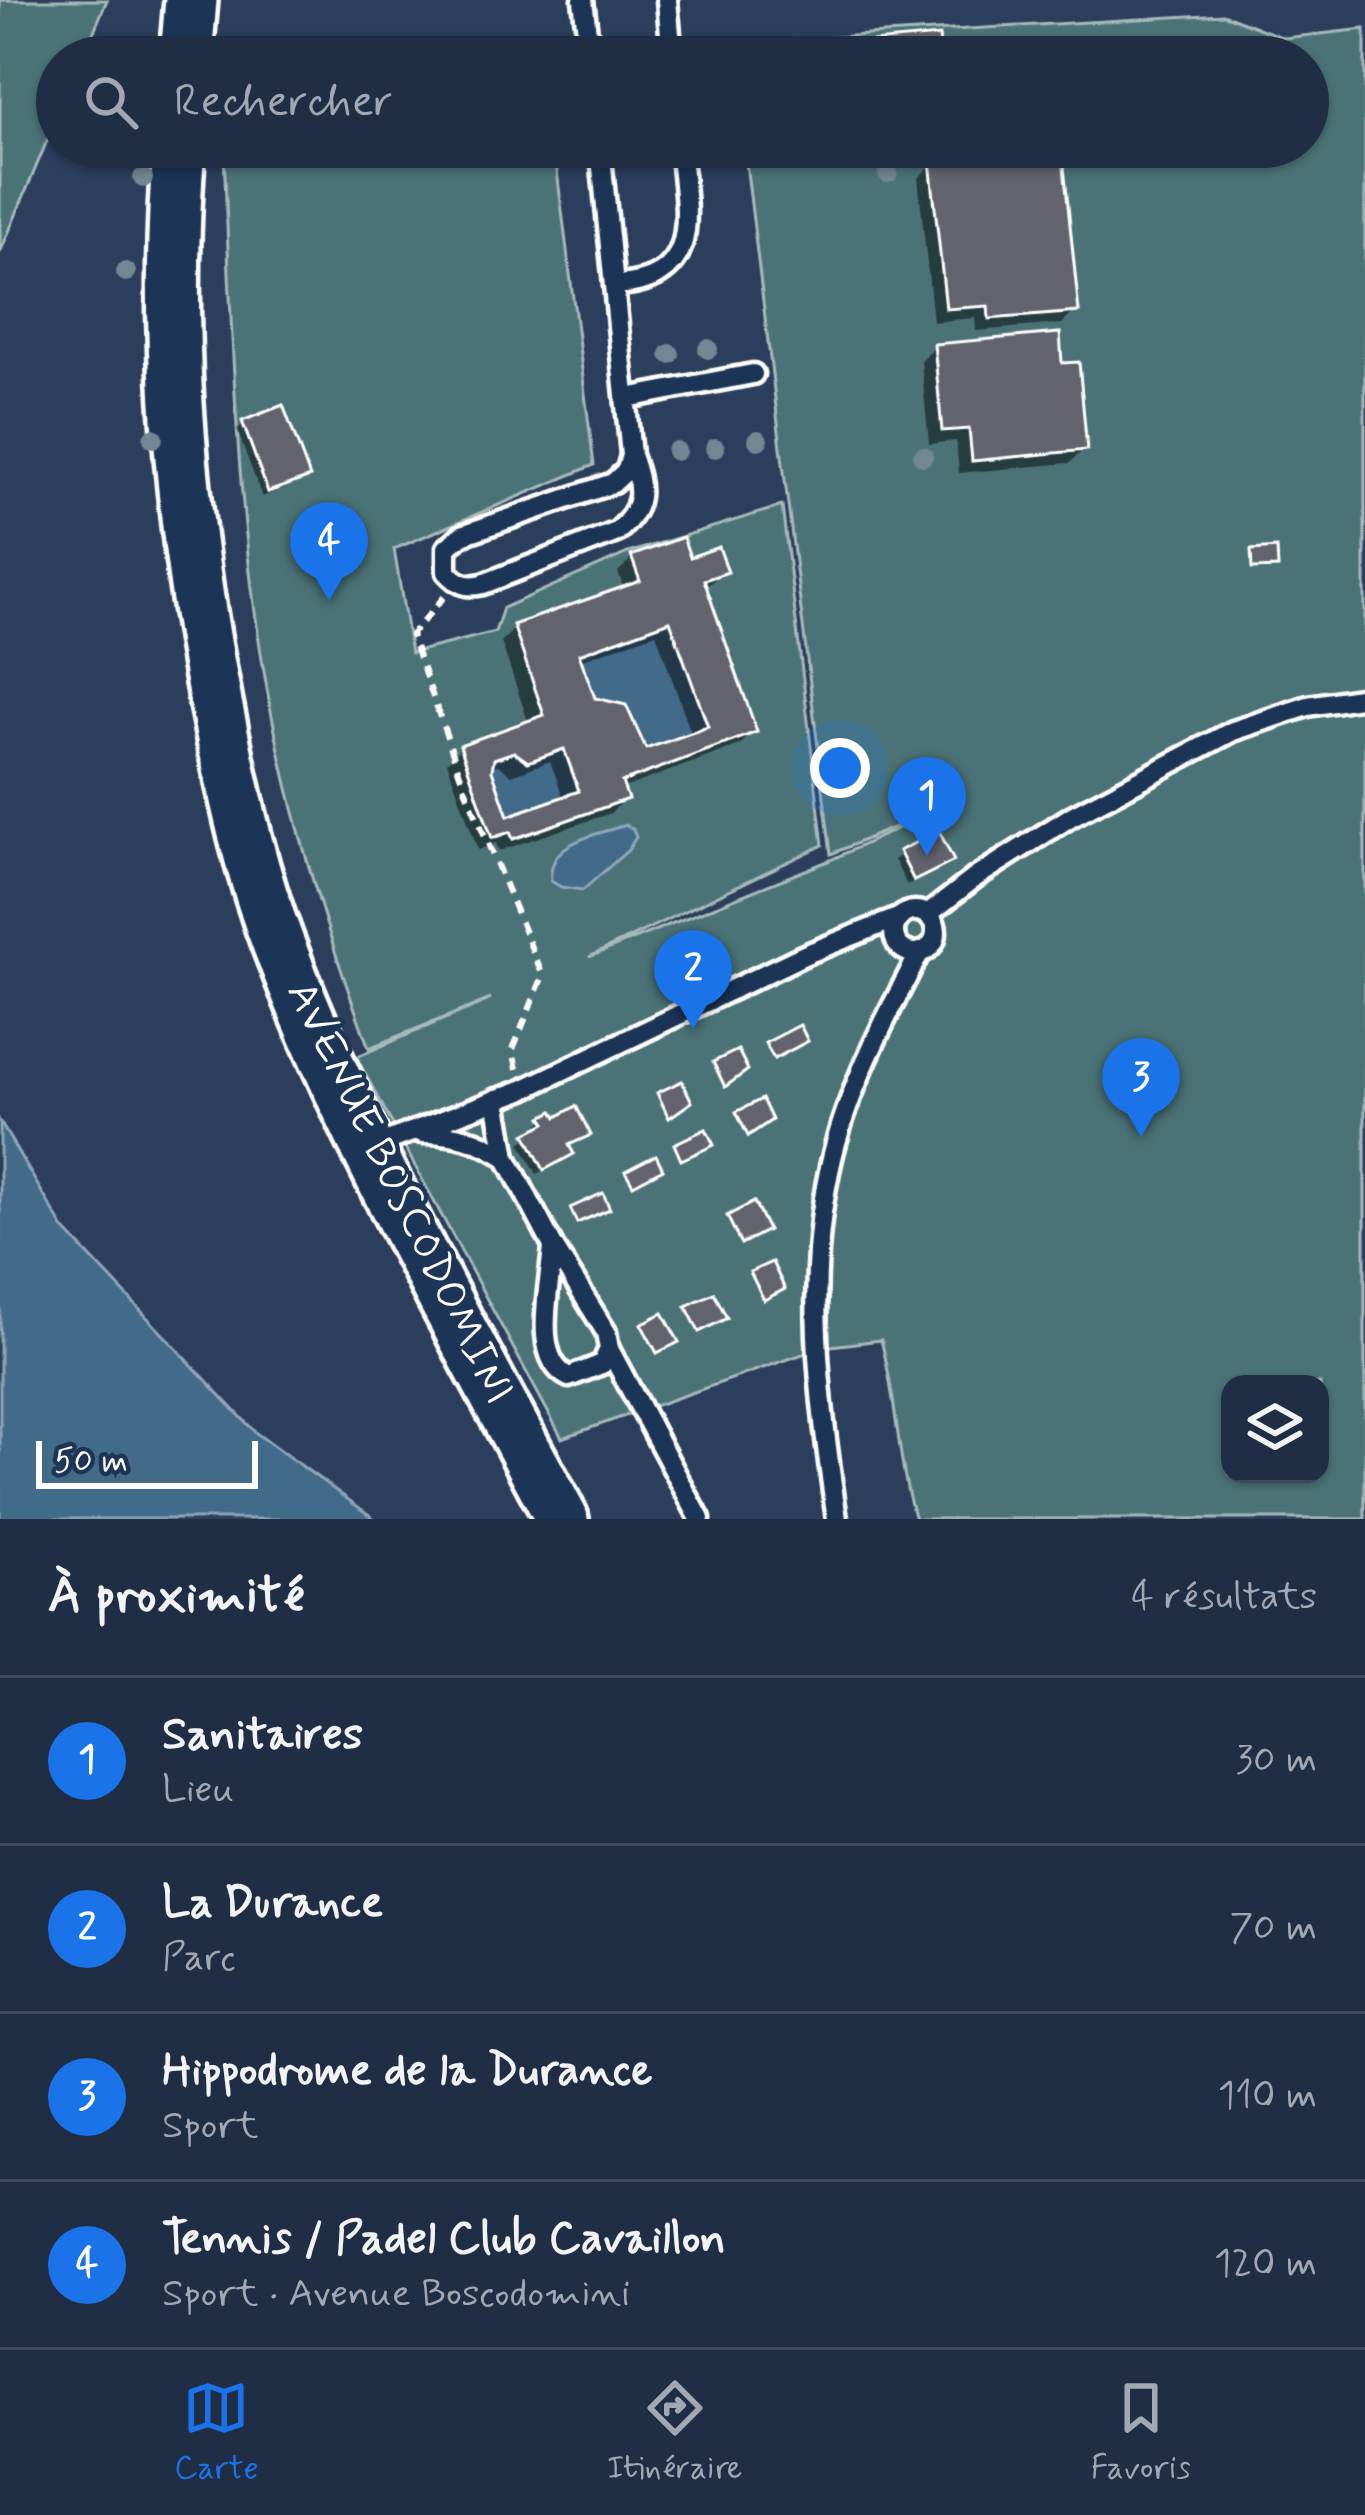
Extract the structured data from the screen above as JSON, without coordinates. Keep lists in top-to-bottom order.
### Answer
{
  "streets": {
    "main road": ["AVENUE BOSCODOMINI"]
  },
  "scale_bar": "50 m",
  "page": {
    "search": "Rechercher",
    "pins": [
      "4",
      "1",
      "2",
      "3"
    ],
    "scale": "50 m",
    "heading": ["À proximité", "4 résultats"],
    "list": [
      {
        "mark": "1",
        "name": "Sanitaires",
        "note": "Lieu",
        "value": "30 m"
      },
      {
        "mark": "2",
        "name": "La Durance",
        "note": "Parc",
        "value": "70 m"
      },
      {
        "mark": "3",
        "name": "Hippodrome de la Durance",
        "note": "Sport",
        "value": "110 m"
      },
      {
        "mark": "4",
        "name": "Tennis / Padel Club Cavaillon",
        "note": "Sport · Avenue Boscodomini",
        "value": "120 m"
      }
    ],
    "nav": ["Carte", "Itinéraire", "Favoris"]
  }
}
